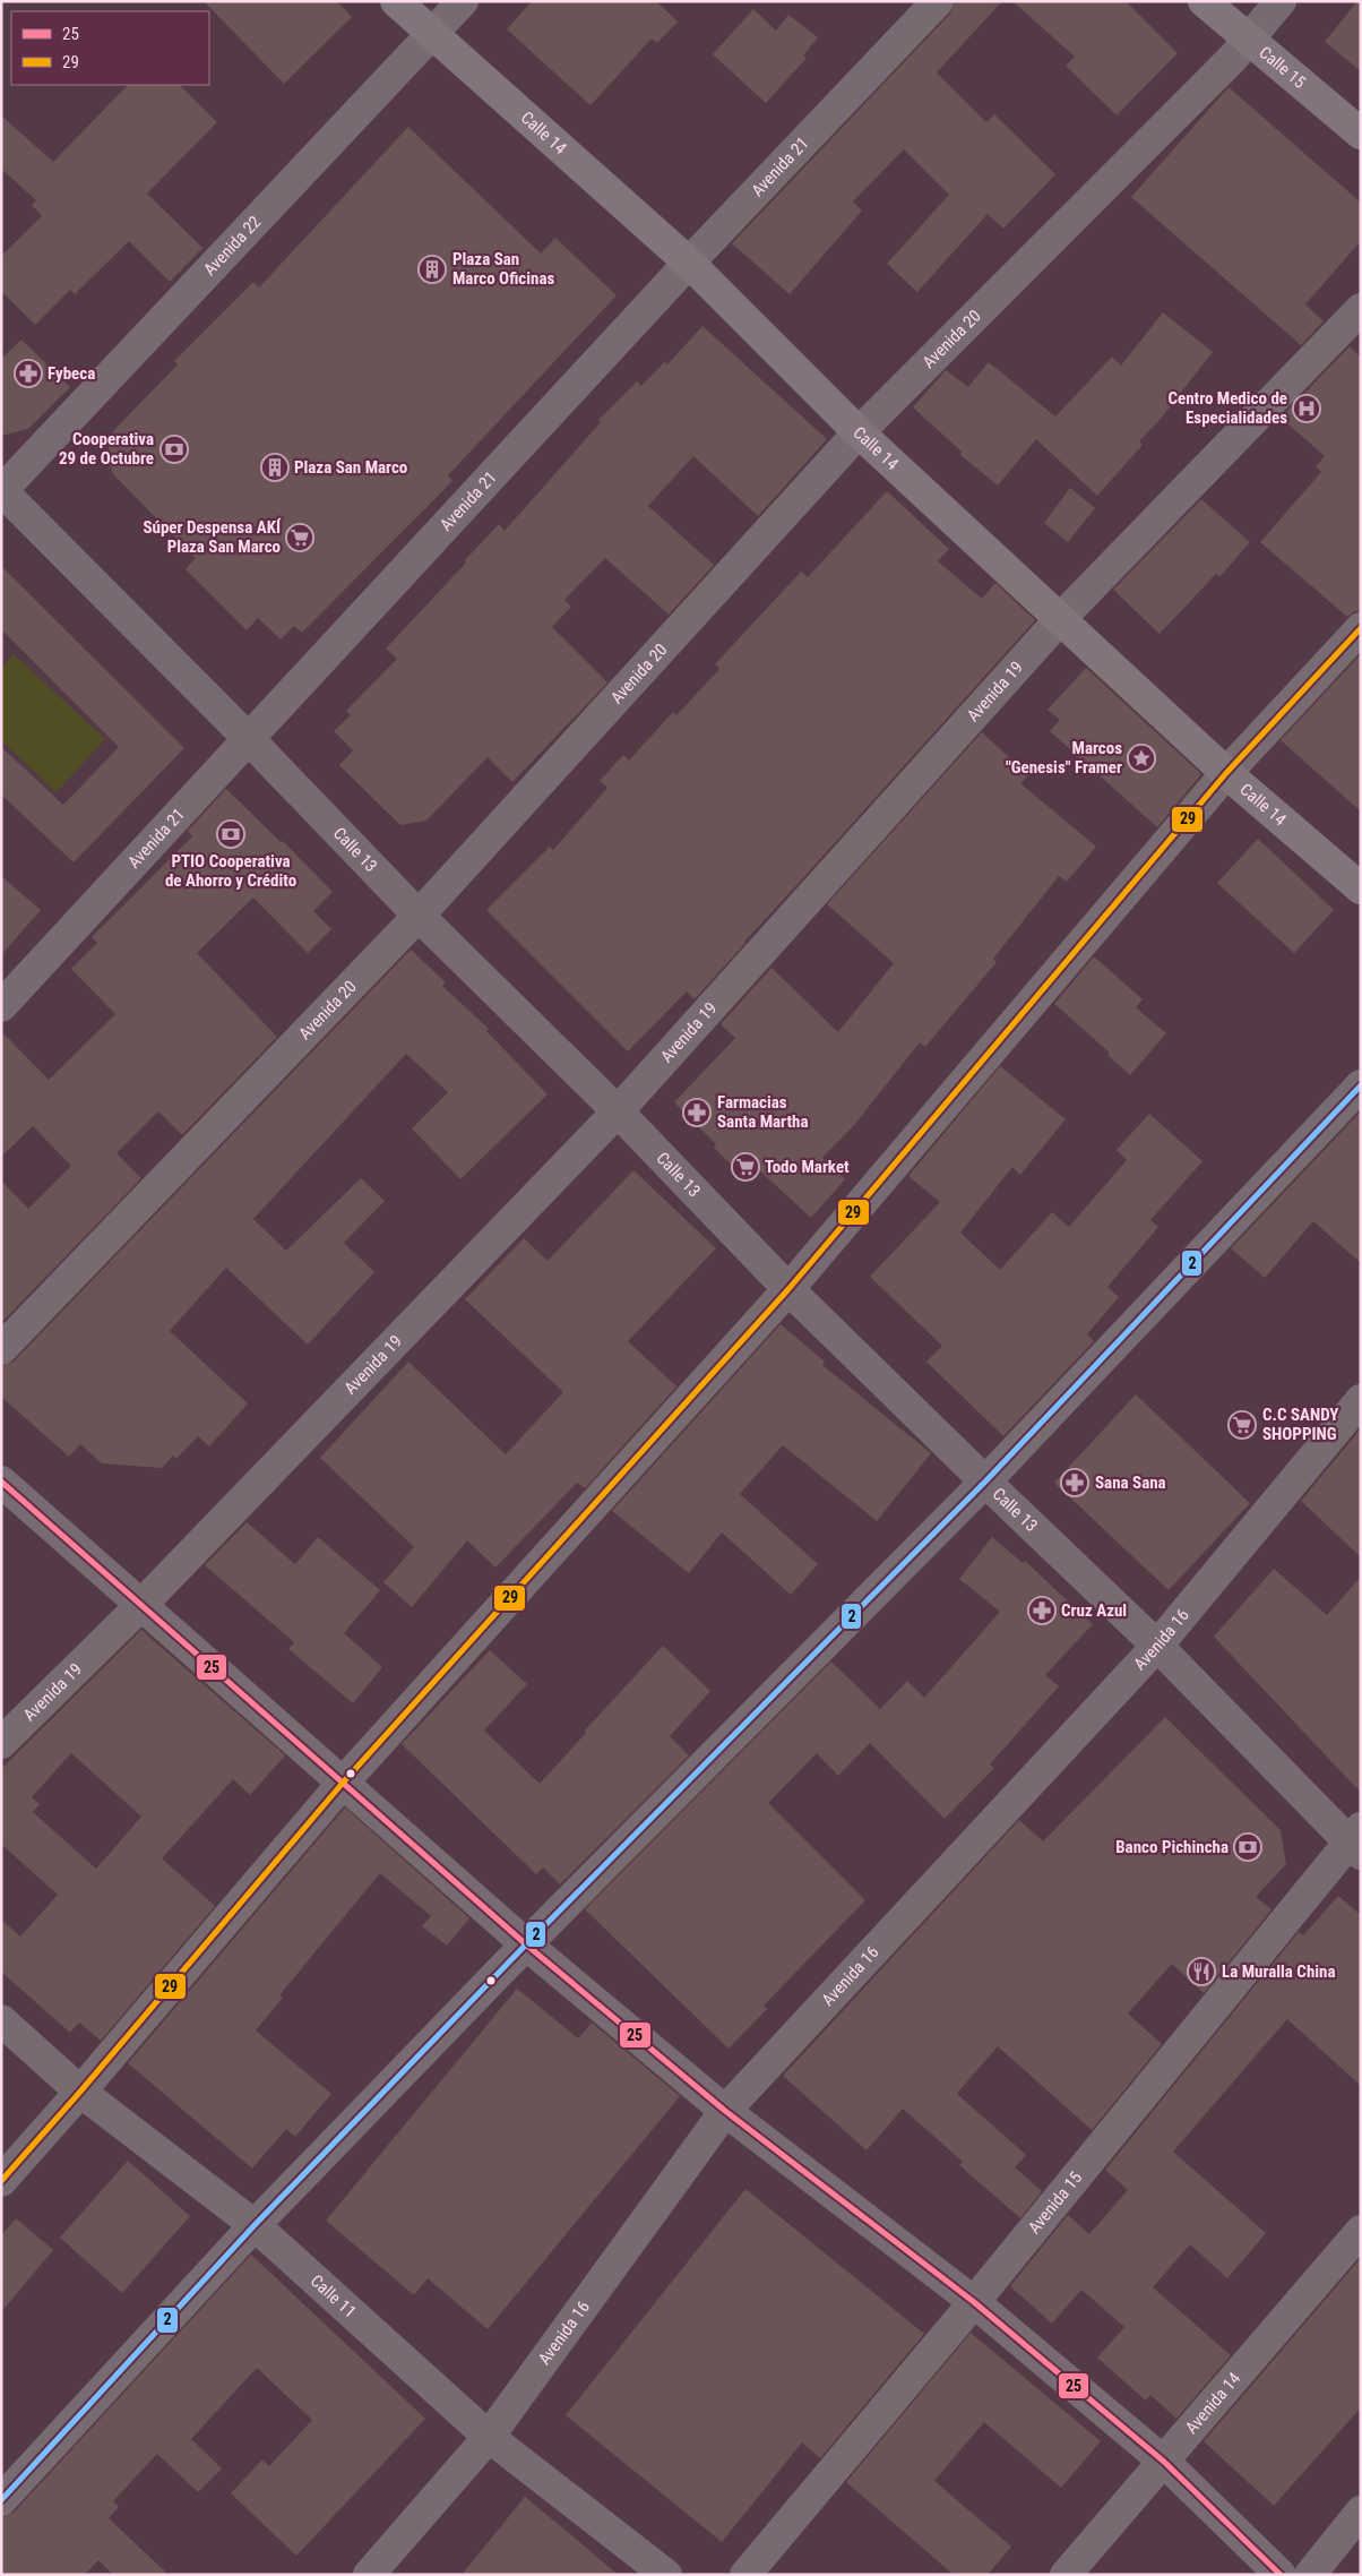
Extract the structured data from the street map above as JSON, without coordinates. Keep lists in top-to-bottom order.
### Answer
{
  "streets": {
    "street": [
      "Calle 15",
      "Calle 14",
      "Avenida 21",
      "Avenida 22",
      "Avenida 20",
      "Avenida 19",
      "Calle 13",
      "Avenida 16",
      "Avenida 15",
      "Calle 11",
      "Avenida 14"
    ]
  },
  "crossings": [
    ["Calle 15", "Avenida 20"],
    ["Calle 14", "Avenida 21"],
    ["Calle 14", "Avenida 22"],
    ["Calle 14", "Avenida 20"],
    ["Calle 14", "Avenida 19"],
    ["Avenida 21", "Calle 13"],
    ["Avenida 22", "Calle 13"],
    ["Avenida 20", "Calle 13"],
    ["Avenida 19", "Calle 13"],
    ["Calle 13", "Avenida 16"],
    ["Calle 13", "Avenida 15"],
    ["Avenida 16", "Calle 11"]
  ],
  "places": {
    "building": ["Plaza San Marco Oficinas", "Plaza San Marco"],
    "pharmacy": [
      "Fybeca",
      "Farmacias Santa Martha",
      "Sana Sana",
      "Cruz Azul"
    ],
    "hospital": ["Centro Medico de Especialidades"],
    "bank": ["Cooperativa 29 de Octubre", "PTIO Cooperativa de Ahorro y Crédito", "Banco Pichincha"],
    "supermarket": ["Súper Despensa AKÍ Plaza San Marco", "Todo Market", "C.C SANDY SHOPPING"],
    "place": ["Marcos \"Genesis\" Framer"],
    "restaurant": ["La Muralla China"]
  },
  "lines": ["transit line 29", "transit line 2", "transit line 25"],
  "legend": ["25", "29"]
}
